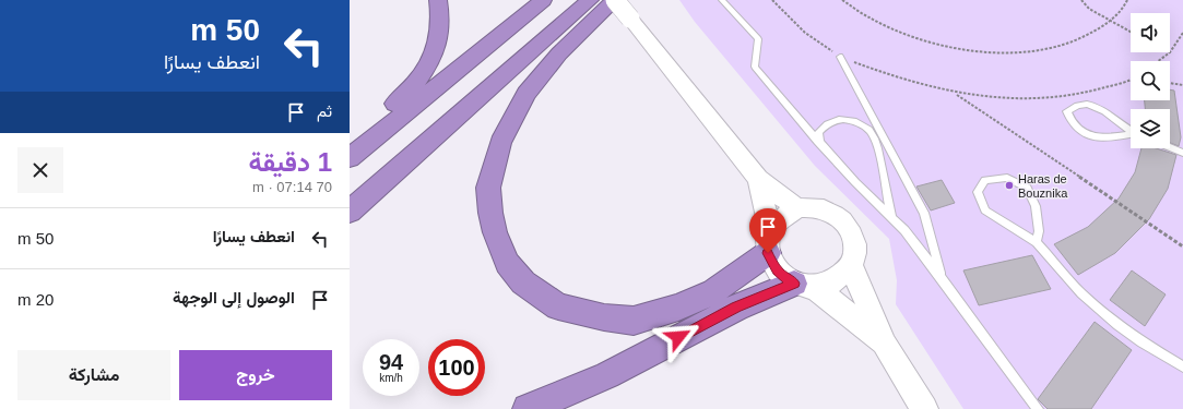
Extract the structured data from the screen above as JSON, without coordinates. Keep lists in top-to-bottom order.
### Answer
{
  "places": ["Haras de Bouznika"],
  "page": {
    "turn": ["50 m", "انعطف يسارًا"],
    "then": "ثم",
    "heading": ["1 دقيقة", "70 m · 07:14"],
    "list": [
      {
        "name": "انعطف يسارًا",
        "value": "50 m"
      },
      {
        "name": "الوصول إلى الوجهة",
        "value": "20 m"
      }
    ],
    "speed": "94 km/h",
    "limit": "100",
    "buttons": ["خروج", "مشاركة"]
  }
}
